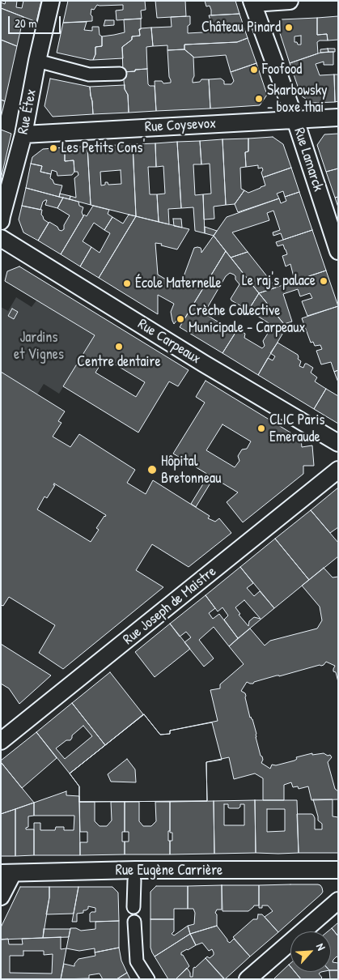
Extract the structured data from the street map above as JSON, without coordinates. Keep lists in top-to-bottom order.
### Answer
{
  "streets": {
    "street": [
      "Rue Étex",
      "Rue Coysevox",
      "Rue Lamarck",
      "Rue Carpeaux",
      "Rue Joseph de Maistre",
      "Rue Eugène Carrière"
    ]
  },
  "crossings": [
    ["Rue Étex", "Rue Coysevox"],
    ["Rue Coysevox", "Rue Lamarck"]
  ],
  "parks": ["Jardins et Vignes"],
  "places": [
    "Château Pinard",
    "Foofood",
    "Skarbowsky - boxe thai",
    "Les Petits Cons'",
    "Le raj's palace",
    "École Maternelle",
    "Crèche Collective Municipale - Carpeaux",
    "Centre dentaire",
    "CLIC Paris Emeraude",
    "Hôpital Bretonneau"
  ],
  "scale_bar": "20 m",
  "north": "top right"
}
